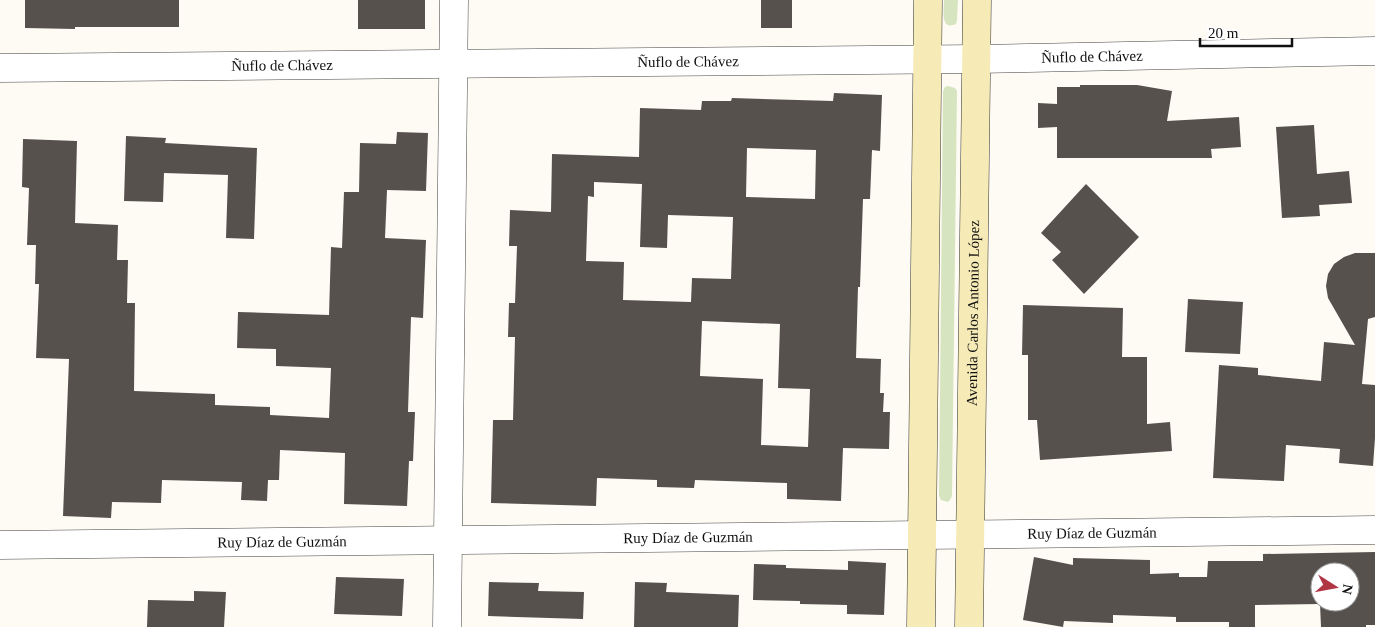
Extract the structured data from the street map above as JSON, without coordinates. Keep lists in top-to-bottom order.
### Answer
{
  "streets": {
    "main road": ["Avenida Carlos Antonio López"],
    "street": ["Ñuflo de Chávez", "Ruy Díaz de Guzmán"]
  },
  "crossings": [
    ["Ñuflo de Chávez", "Avenida Carlos Antonio López"],
    ["Avenida Carlos Antonio López", "Ruy Díaz de Guzmán"]
  ],
  "scale_bar": "20 m",
  "north": "right"
}
